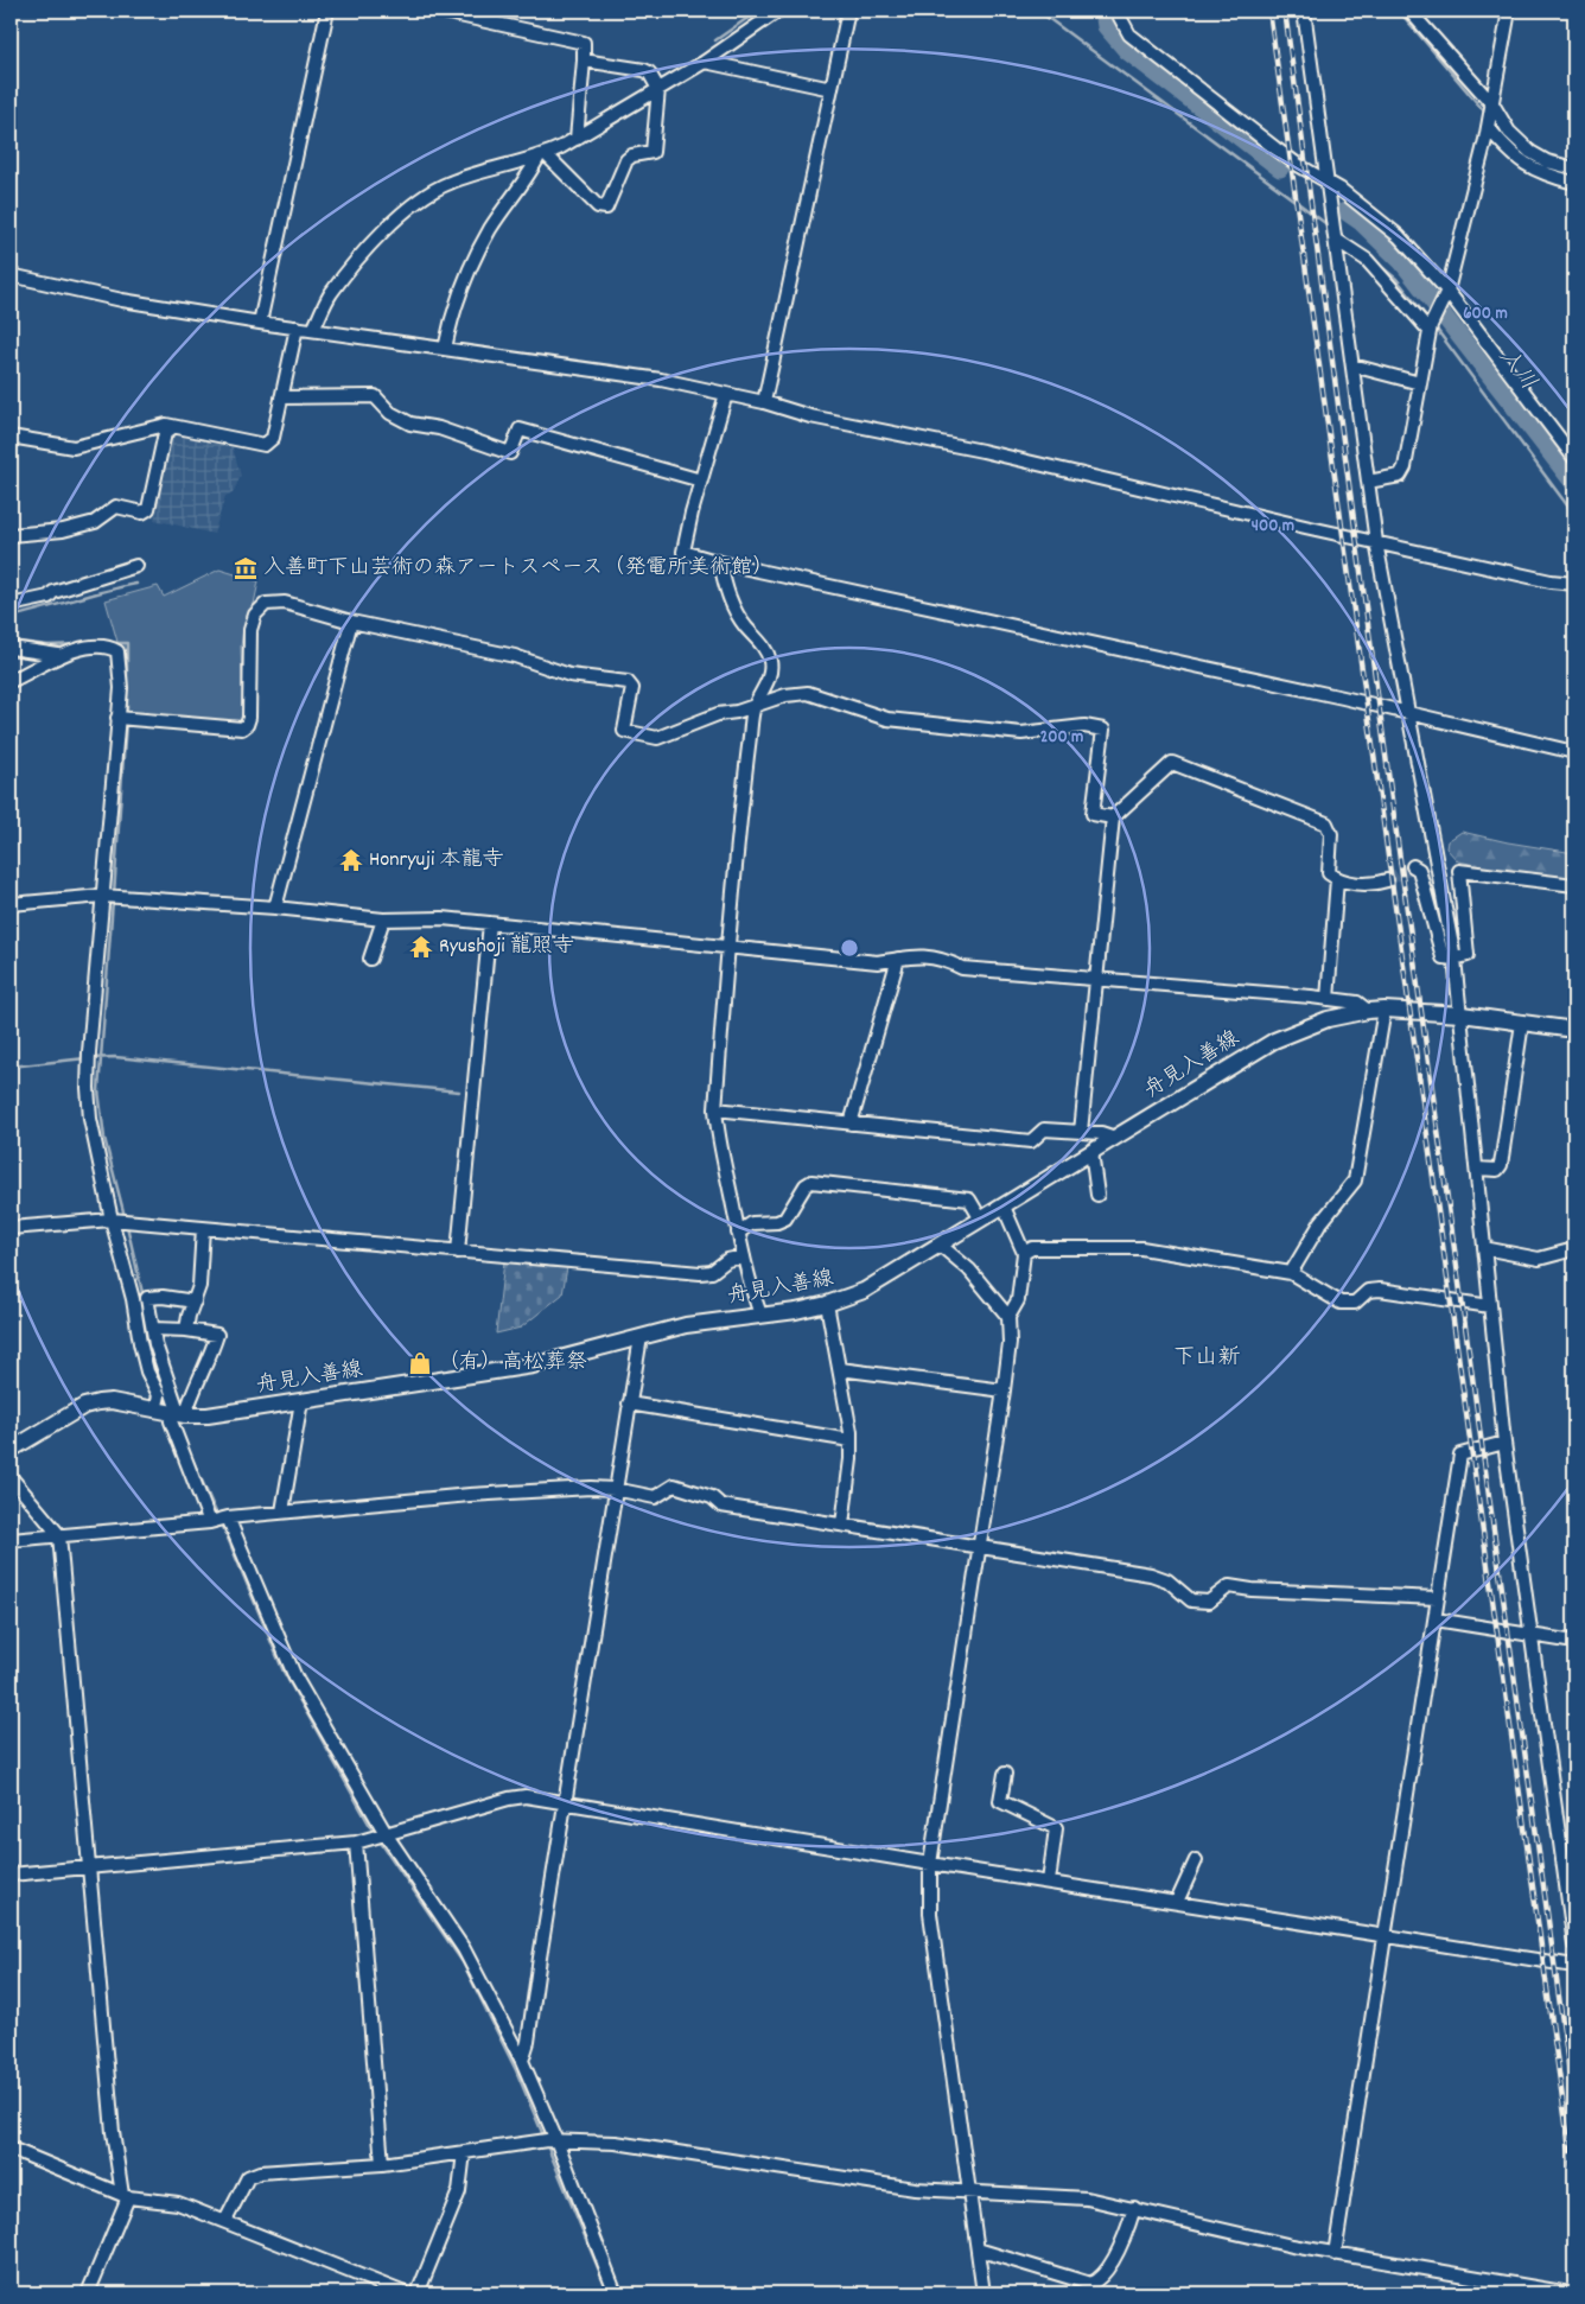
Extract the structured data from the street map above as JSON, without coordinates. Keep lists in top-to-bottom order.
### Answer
{
  "streets": {
    "main road": ["舟見入善線"]
  },
  "districts": ["下山新"],
  "water": ["入川"],
  "places": {
    "museum": ["入善町下山芸術の森アートスペース（発電所美術館）"],
    "temple": ["Honryuji 本龍寺", "Ryushoji 龍照寺"],
    "shop": ["（有）高松葬祭"]
  },
  "rings": ["600 m", "400 m", "200 m"]
}
